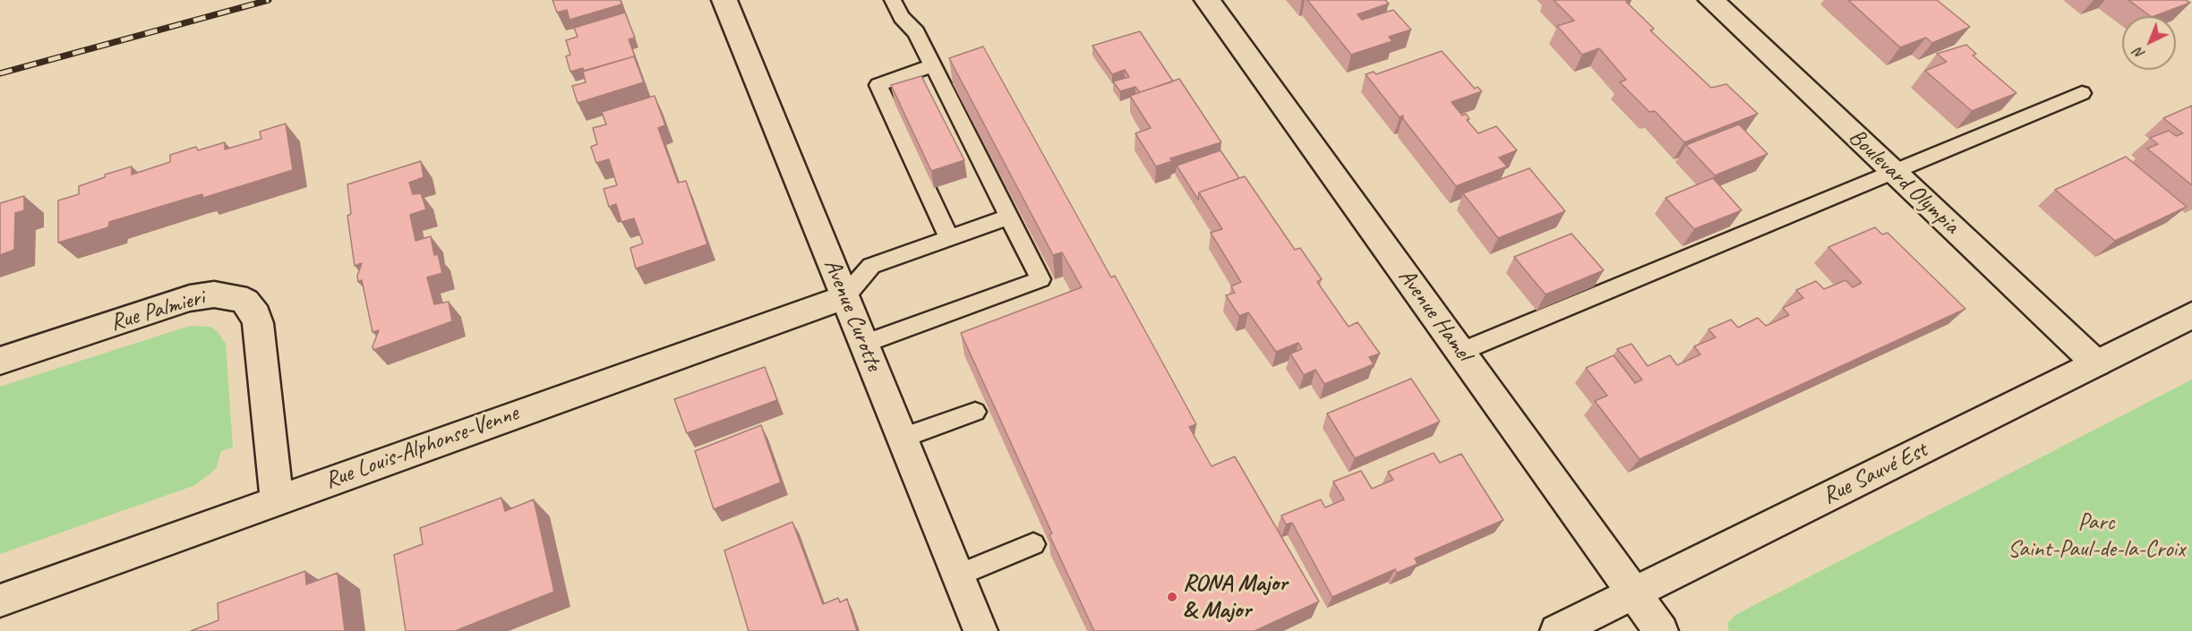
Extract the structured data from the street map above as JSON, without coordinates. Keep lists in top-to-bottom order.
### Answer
{
  "streets": {
    "street": [
      "Boulevard Olympia",
      "Rue Palmieri",
      "Avenue Curotte",
      "Avenue Hamel",
      "Rue Louis-Alphonse-Venne",
      "Rue Sauvé Est"
    ]
  },
  "crossings": [
    ["Boulevard Olympia", "Rue Sauvé Est"],
    ["Rue Palmieri", "Rue Louis-Alphonse-Venne"],
    ["Avenue Curotte", "Rue Louis-Alphonse-Venne"],
    ["Avenue Hamel", "Rue Sauvé Est"]
  ],
  "parks": ["Parc Saint-Paul-de-la-Croix"],
  "places": ["RONA Major & Major"],
  "north": "bottom left"
}
